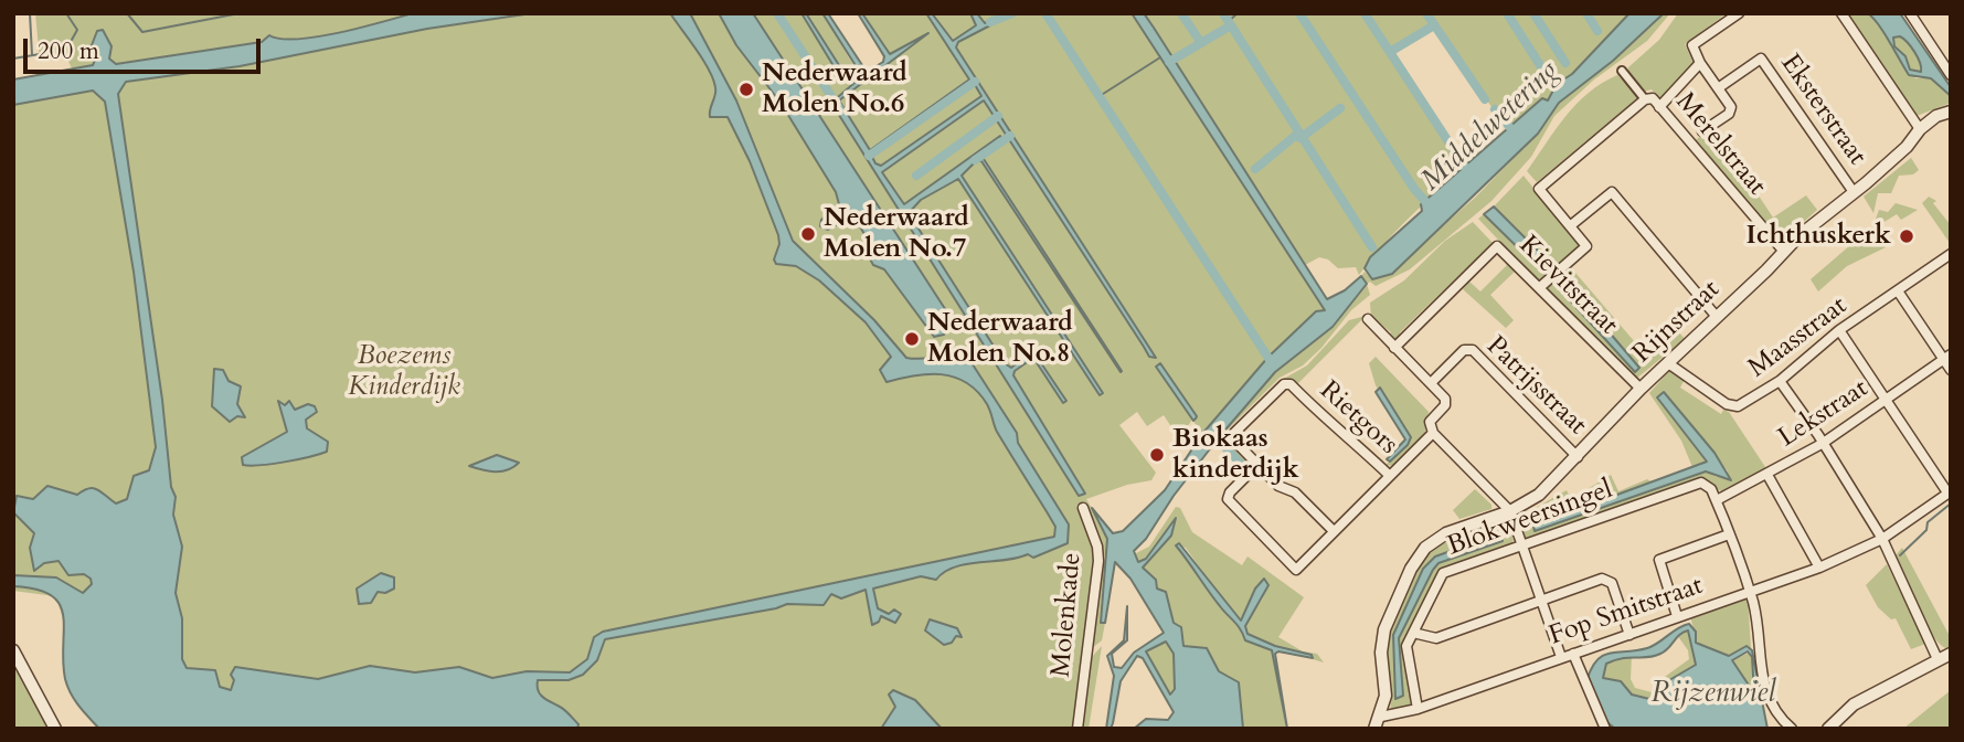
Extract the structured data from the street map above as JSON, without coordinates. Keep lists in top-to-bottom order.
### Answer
{
  "streets": {
    "street": [
      "Eksterstraat",
      "Merelstraat",
      "Kievitstraat",
      "Rijnstraat",
      "Maasstraat",
      "Patrijsstraat",
      "Lekstraat",
      "Rietgors",
      "Blokweersingel",
      "Fop Smitstraat",
      "Molenkade"
    ]
  },
  "crossings": [
    ["Eksterstraat", "Rijnstraat"],
    ["Merelstraat", "Rijnstraat"],
    ["Kievitstraat", "Rijnstraat"],
    ["Rijnstraat", "Maasstraat"],
    ["Rijnstraat", "Patrijsstraat"],
    ["Rijnstraat", "Fop Smitstraat"],
    ["Lekstraat", "Blokweersingel"],
    ["Blokweersingel", "Fop Smitstraat"]
  ],
  "water": ["Middelwetering", "Rijzenwiel"],
  "parks": ["Boezems Kinderdijk"],
  "places": [
    "Nederwaard Molen No.6",
    "Nederwaard Molen No.7",
    "Ichthuskerk",
    "Nederwaard Molen No.8",
    "Biokaas kinderdijk"
  ],
  "scale_bar": "200 m"
}
